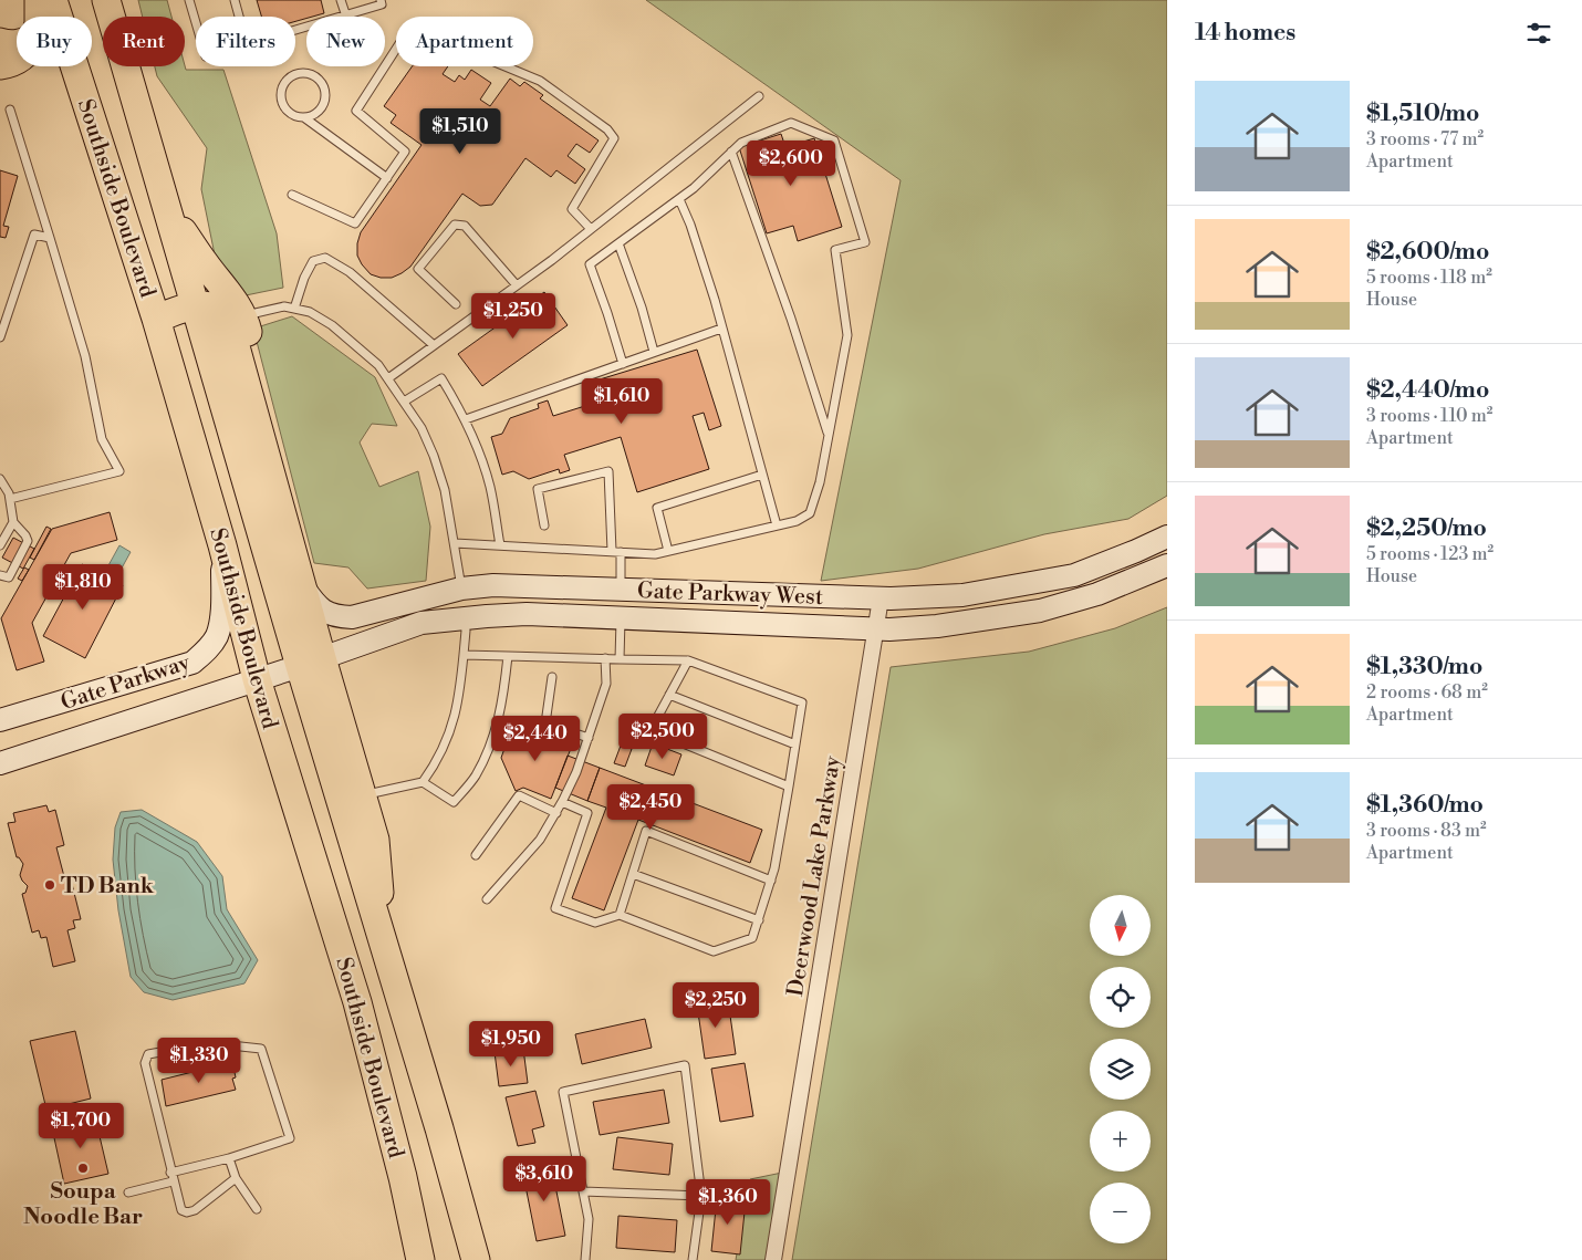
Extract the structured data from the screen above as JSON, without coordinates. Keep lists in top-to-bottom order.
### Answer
{
  "streets": {
    "highway": ["Southside Boulevard"],
    "main road": ["Gate Parkway West", "Gate Parkway"],
    "street": ["Deerwood Lake Parkway"]
  },
  "crossings": [
    ["Southside Boulevard", "Gate Parkway West"],
    ["Southside Boulevard", "Gate Parkway"],
    ["Gate Parkway West", "Gate Parkway"],
    ["Gate Parkway West", "Deerwood Lake Parkway"]
  ],
  "places": ["TD Bank", "Soupa Noodle Bar"],
  "north": "bottom",
  "page": {
    "heading": "14 homes",
    "chip": [
      "Buy",
      "Rent",
      "Filters",
      "New",
      "Apartment"
    ],
    "list": [
      {
        "name": "$1,510/mo",
        "note": "3 rooms · 77 m² · Apartment"
      },
      {
        "name": "$2,600/mo",
        "note": "5 rooms · 118 m² · House"
      },
      {
        "name": "$2,440/mo",
        "note": "3 rooms · 110 m² · Apartment"
      },
      {
        "name": "$2,250/mo",
        "note": "5 rooms · 123 m² · House"
      },
      {
        "name": "$1,330/mo",
        "note": "2 rooms · 68 m² · Apartment"
      },
      {
        "name": "$1,360/mo",
        "note": "3 rooms · 83 m² · Apartment"
      }
    ],
    "price": [
      "$1,510",
      "$2,600",
      "$1,250",
      "$1,610",
      "$1,810",
      "$2,500",
      "$2,440",
      "$2,450",
      "$2,250",
      "$1,950",
      "$1,330",
      "$1,700",
      "$3,610",
      "$1,360"
    ],
    "map_buttons": ["+", "−"]
  }
}
